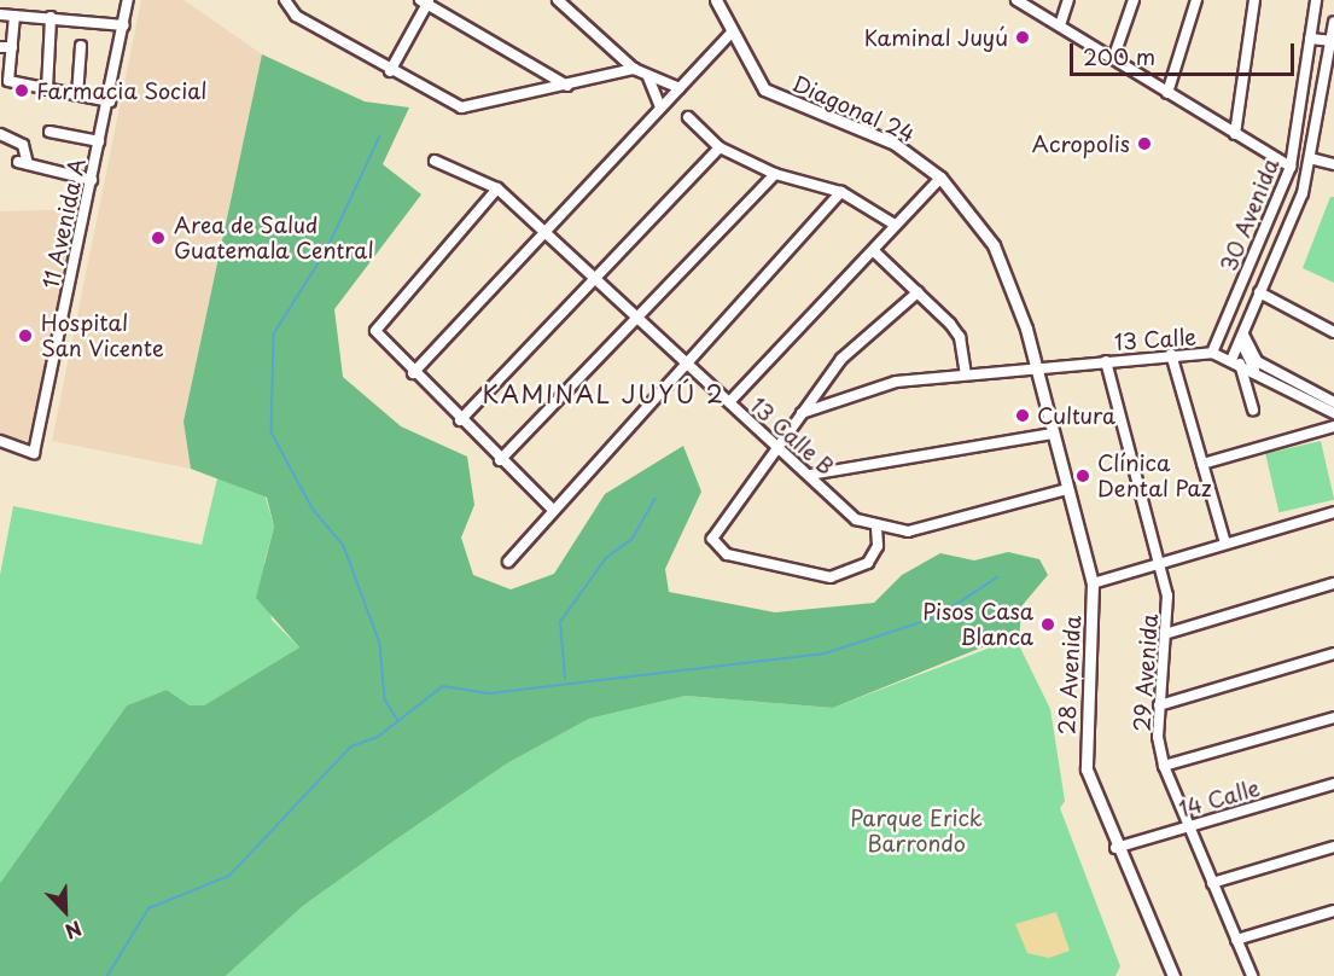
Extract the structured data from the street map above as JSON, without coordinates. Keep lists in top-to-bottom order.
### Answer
{
  "streets": {
    "main road": ["Diagonal 24", "28 Avenida"],
    "street": [
      "30 Avenida",
      "11 Avenida A",
      "13 Calle",
      "13 Calle B",
      "29 Avenida",
      "14 Calle"
    ]
  },
  "crossings": [
    ["Diagonal 24", "13 Calle"],
    ["Diagonal 24", "28 Avenida"],
    ["30 Avenida", "13 Calle"],
    ["13 Calle", "29 Avenida"],
    ["13 Calle", "28 Avenida"],
    ["13 Calle B", "28 Avenida"],
    ["29 Avenida", "14 Calle"],
    ["28 Avenida", "14 Calle"]
  ],
  "districts": ["KAMINAL JUYÚ 2"],
  "parks": ["Parque Erick Barrondo"],
  "places": [
    "Kaminal Juyú",
    "Farmacia Social",
    "Acropolis",
    "Area de Salud Guatemala Central",
    "Hospital San Vicente",
    "Cultura",
    "Clínica Dental Paz",
    "Pisos Casa Blanca"
  ],
  "scale_bar": "200 m",
  "north": "bottom right"
}
